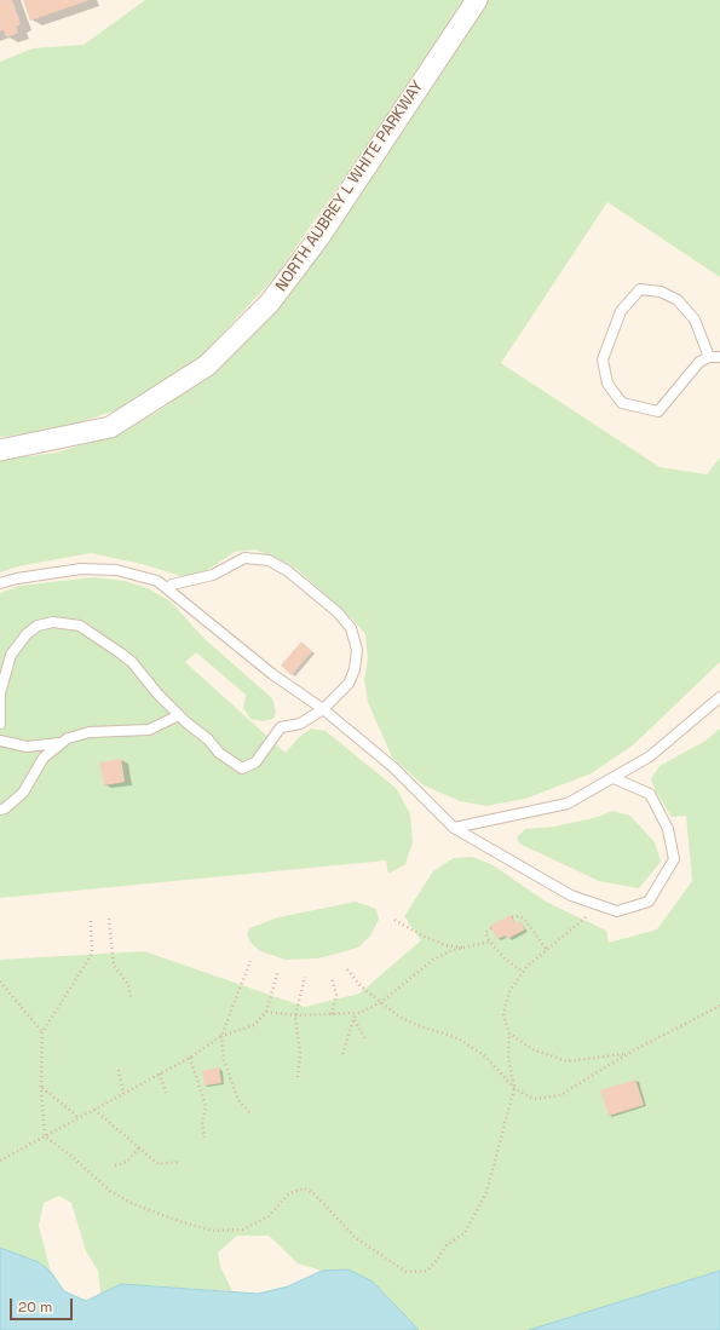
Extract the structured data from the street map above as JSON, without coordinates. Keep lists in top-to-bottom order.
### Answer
{
  "streets": {
    "street": ["NORTH AUBREY L WHITE PARKWAY"]
  },
  "scale_bar": "20 m"
}
